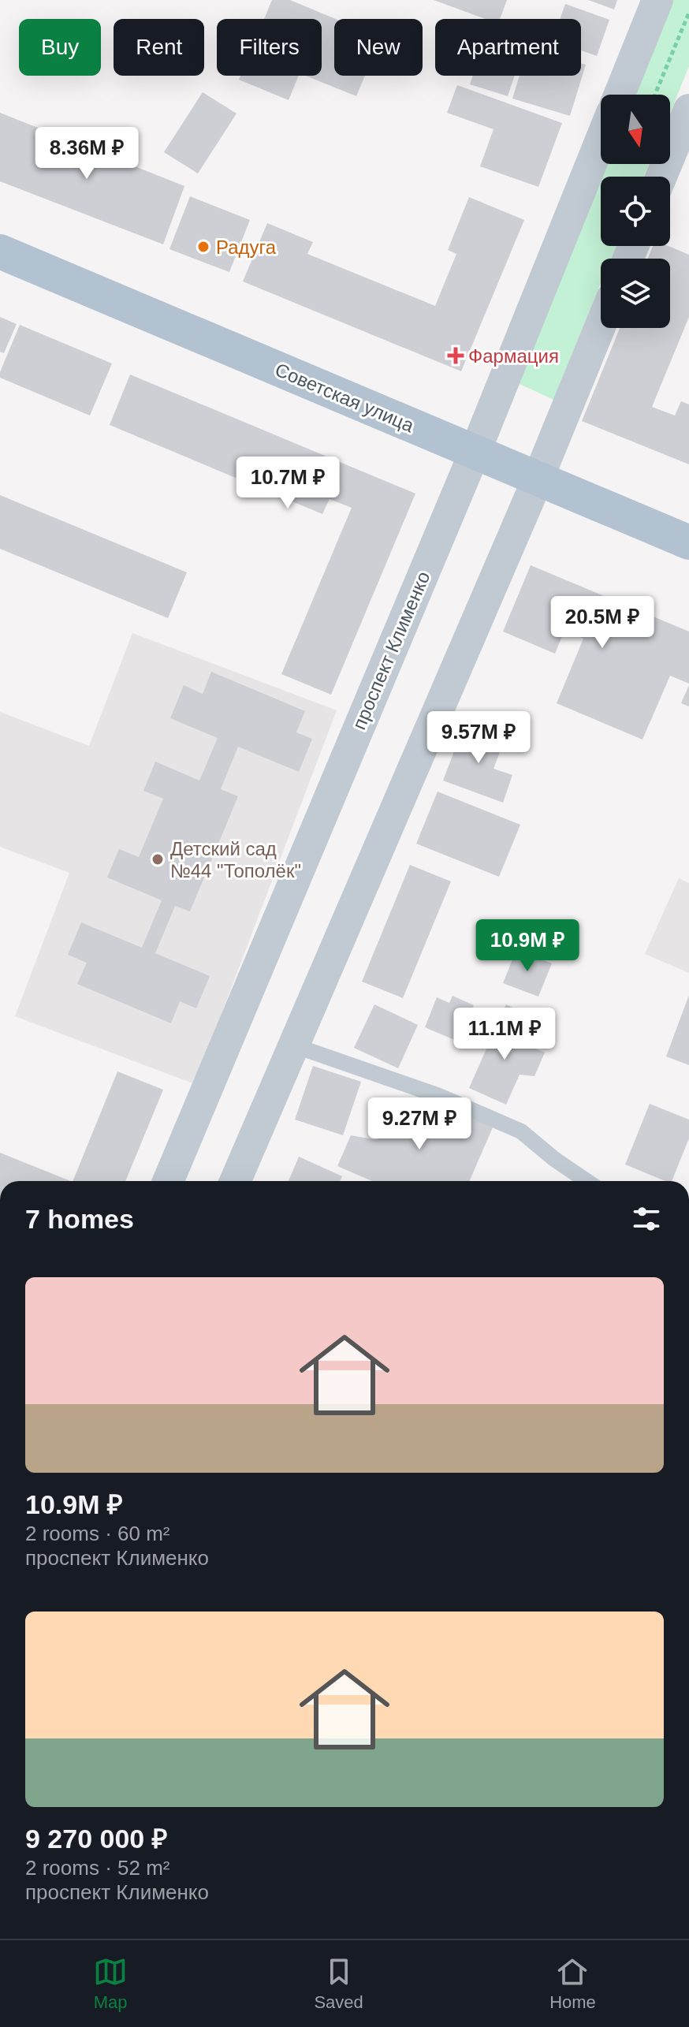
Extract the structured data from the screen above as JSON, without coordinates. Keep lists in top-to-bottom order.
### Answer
{
  "streets": {
    "main road": ["Советская улица"],
    "street": ["проспект Клименко"]
  },
  "crossings": [
    ["Советская улица", "проспект Клименко"]
  ],
  "places": {
    "other": ["Радуга", "Детский сад №44 \"Тополёк\""],
    "health": ["Фармация"]
  },
  "north": "bottom",
  "page": {
    "chip": [
      "Buy",
      "Rent",
      "Filters",
      "New",
      "Apartment"
    ],
    "price": [
      "8.36M ₽",
      "10.7M ₽",
      "20.5M ₽",
      "9.57M ₽",
      "10.9M ₽",
      "11.1M ₽",
      "9.27M ₽"
    ],
    "heading": "7 homes",
    "list": [
      {
        "name": "10.9M ₽",
        "note": "2 rooms · 60 m² · проспект Клименко"
      },
      {
        "name": "9 270 000 ₽",
        "note": "2 rooms · 52 m² · проспект Клименко"
      }
    ],
    "tabs": ["Map", "Saved", "Home"]
  }
}
